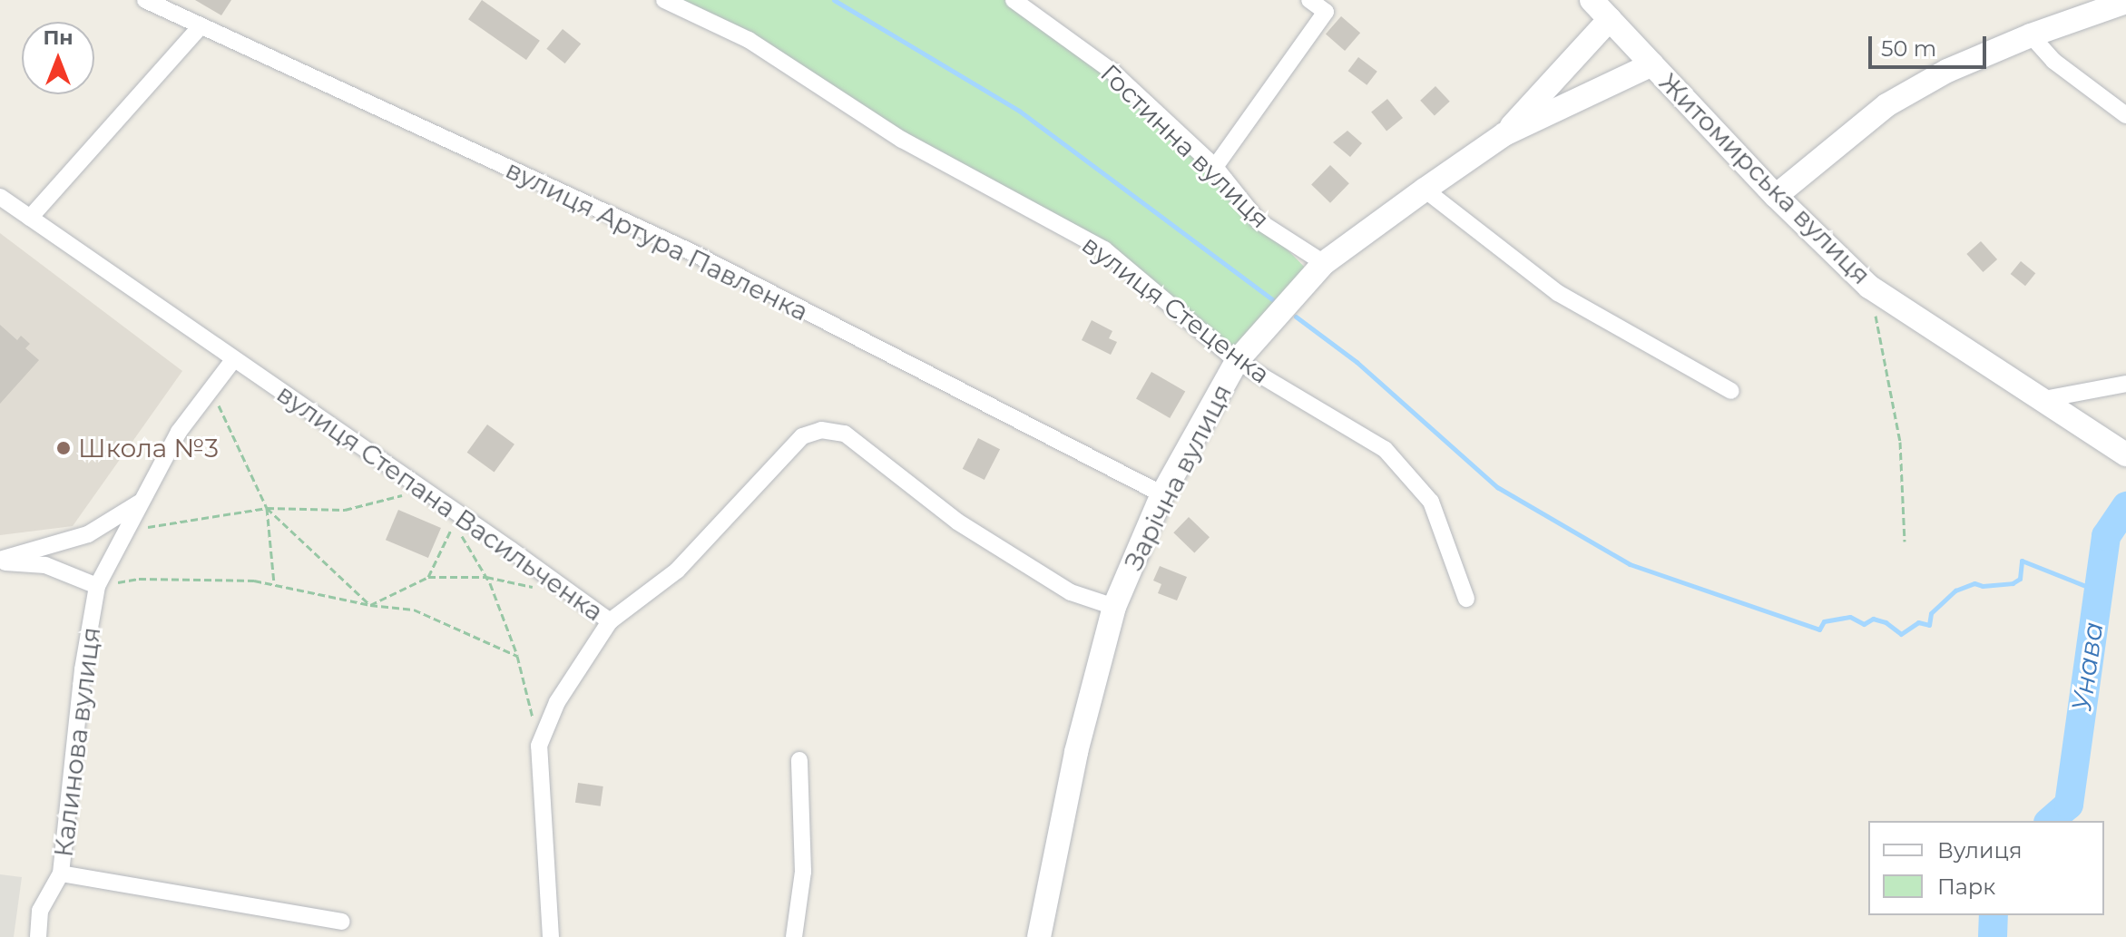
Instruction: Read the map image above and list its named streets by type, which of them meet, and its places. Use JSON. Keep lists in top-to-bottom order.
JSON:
{
  "streets": {
    "street": [
      "Гостинна вулиця",
      "Житомирська вулиця",
      "вулиця Артура Павленка",
      "вулиця Стеценка",
      "Зарічна вулиця",
      "вулиця Степана Васильченка",
      "Калинова вулиця"
    ]
  },
  "crossings": [
    ["Гостинна вулиця", "Зарічна вулиця"],
    ["Житомирська вулиця", "Зарічна вулиця"],
    ["вулиця Артура Павленка", "Зарічна вулиця"],
    ["вулиця Стеценка", "Зарічна вулиця"],
    ["Зарічна вулиця", "вулиця Степана Васильченка"],
    ["вулиця Степана Васильченка", "Калинова вулиця"]
  ],
  "water": ["Унава"],
  "places": ["Школа №3"],
  "legend": ["Вулиця", "Парк"],
  "scale_bar": "50 m",
  "north": "top"
}
